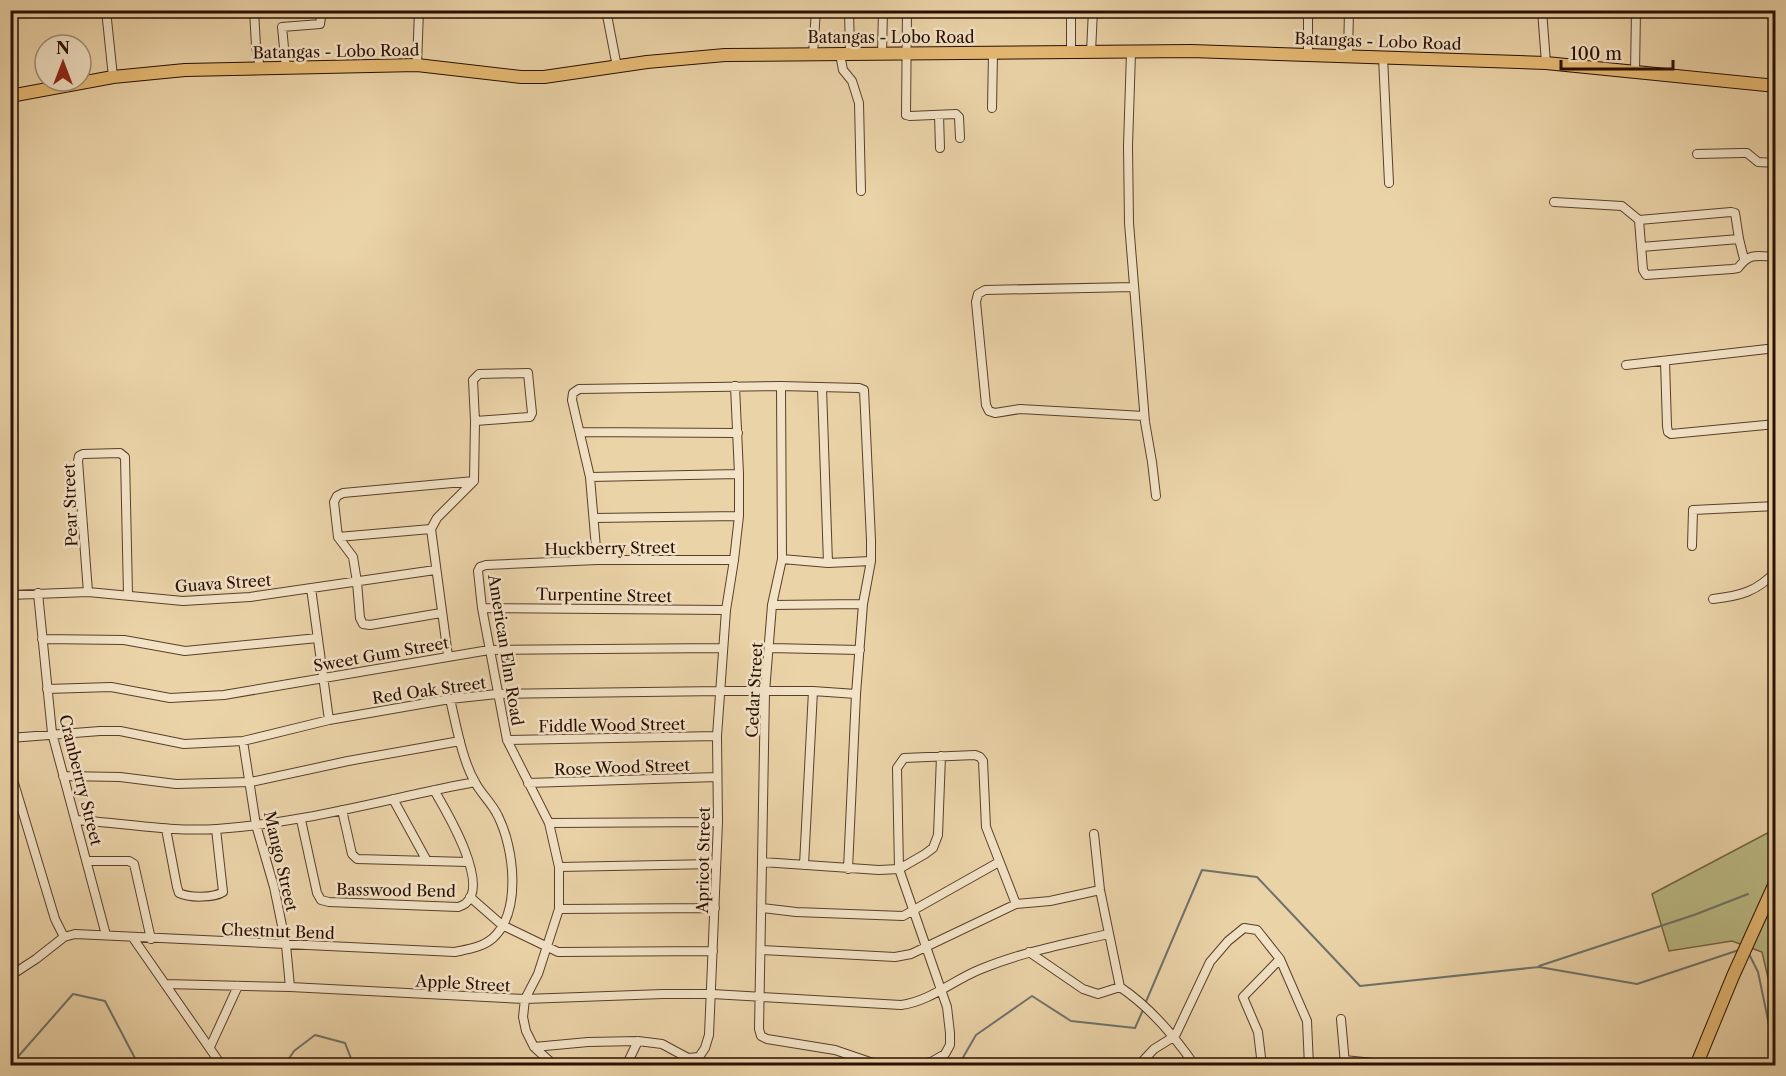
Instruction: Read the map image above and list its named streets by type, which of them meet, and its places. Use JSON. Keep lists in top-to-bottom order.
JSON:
{
  "streets": {
    "main road": ["Batangas - Lobo Road"],
    "street": [
      "Pear Street",
      "Huckberry Street",
      "Guava Street",
      "Turpentine Street",
      "American Elm Road",
      "Sweet Gum Street",
      "Red Oak Street",
      "Cedar Street",
      "Fiddle Wood Street",
      "Rose Wood Street",
      "Cranberrry Street",
      "Apricot Street",
      "Mango Street",
      "Basswood Bend",
      "Chestnut Bend",
      "Apple Street"
    ]
  },
  "crossings": [
    ["Pear Street", "Guava Street"],
    ["Huckberry Street", "American Elm Road"],
    ["Huckberry Street", "Apricot Street"],
    ["Guava Street", "Cranberrry Street"],
    ["Turpentine Street", "American Elm Road"],
    ["Turpentine Street", "Apricot Street"],
    ["American Elm Road", "Sweet Gum Street"],
    ["American Elm Road", "Red Oak Street"],
    ["American Elm Road", "Fiddle Wood Street"],
    ["American Elm Road", "Rose Wood Street"],
    ["Sweet Gum Street", "Cranberrry Street"],
    ["Sweet Gum Street", "Apricot Street"],
    ["Red Oak Street", "Cedar Street"],
    ["Red Oak Street", "Cranberrry Street"],
    ["Red Oak Street", "Apricot Street"],
    ["Red Oak Street", "Mango Street"],
    ["Red Oak Street", "Chestnut Bend"],
    ["Cedar Street", "Apple Street"],
    ["Fiddle Wood Street", "Apricot Street"],
    ["Rose Wood Street", "Apricot Street"],
    ["Cranberrry Street", "Chestnut Bend"],
    ["Apricot Street", "Apple Street"],
    ["Mango Street", "Chestnut Bend"],
    ["Mango Street", "Apple Street"]
  ],
  "scale_bar": "100 m",
  "north": "top"
}
